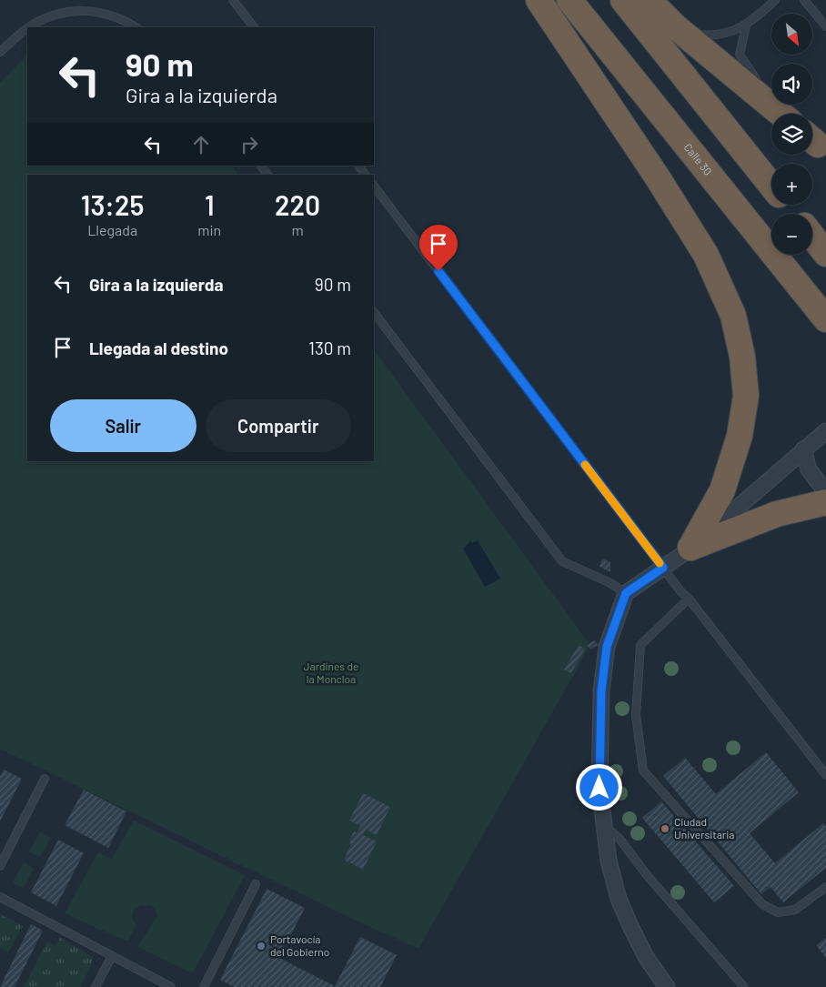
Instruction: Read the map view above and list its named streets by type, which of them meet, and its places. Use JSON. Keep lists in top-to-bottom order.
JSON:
{
  "streets": {
    "highway": ["Calle 30"]
  },
  "parks": ["Jardines de la Moncloa"],
  "places": ["Ciudad Universitaria", "Portavocía del Gobierno"],
  "north": "bottom right",
  "page": {
    "map_buttons": ["+", "−"],
    "turn": ["90 m", "Gira a la izquierda"],
    "eta": [
      "13:25",
      "Llegada",
      "1",
      "min",
      "220",
      "m"
    ],
    "list": [
      {
        "name": "Gira a la izquierda",
        "value": "90 m"
      },
      {
        "name": "Llegada al destino",
        "value": "130 m"
      }
    ],
    "buttons": ["Salir", "Compartir"]
  }
}
